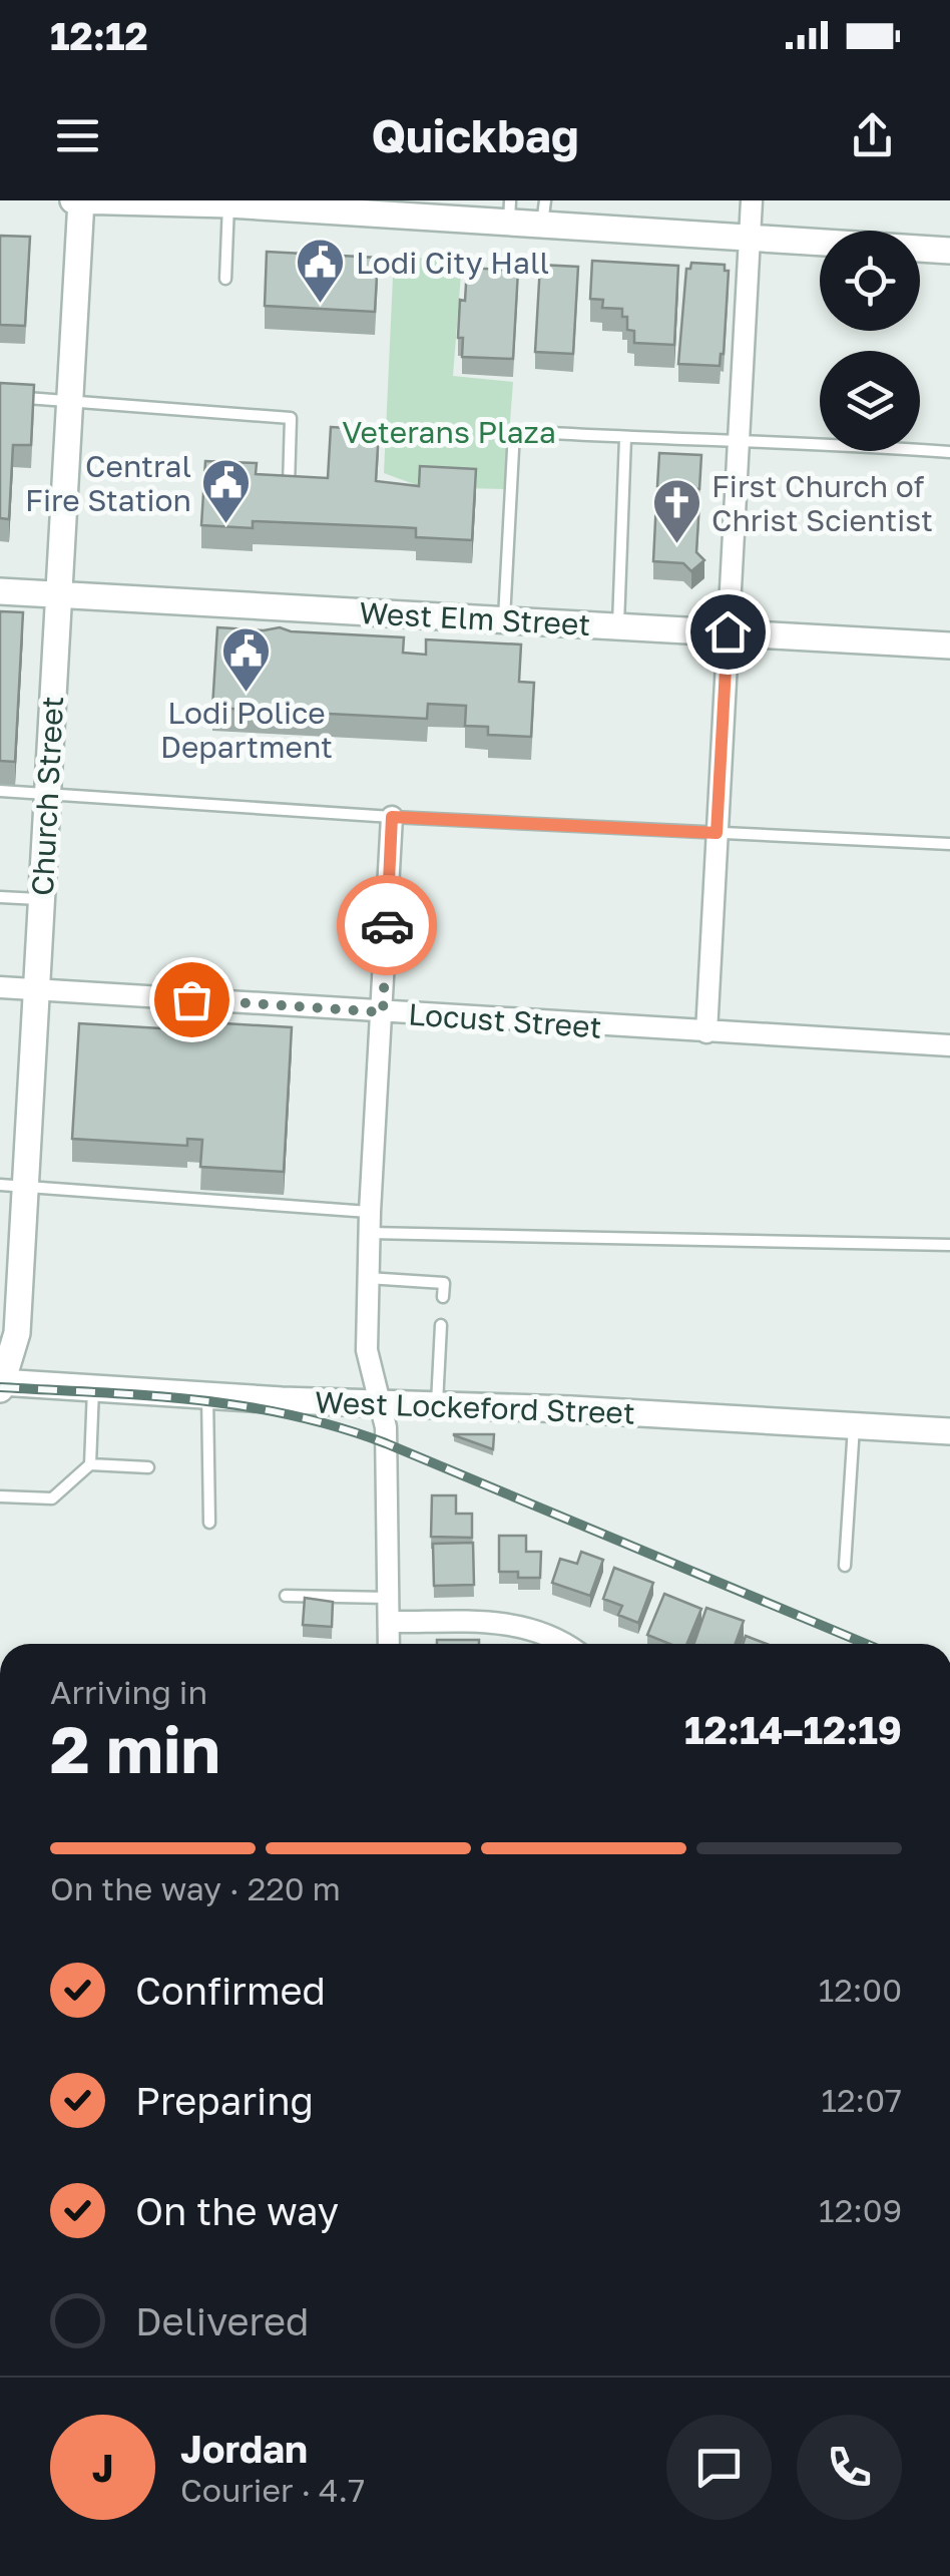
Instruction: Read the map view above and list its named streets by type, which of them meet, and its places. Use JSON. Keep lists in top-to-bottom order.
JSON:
{
  "streets": {
    "street": [
      "West Elm Street",
      "Church Street",
      "Locust Street",
      "West Lockeford Street"
    ]
  },
  "crossings": [
    ["West Elm Street", "Church Street"],
    ["Church Street", "Locust Street"],
    ["Church Street", "West Lockeford Street"]
  ],
  "parks": ["Veterans Plaza"],
  "places": {
    "public building": ["Lodi City Hall", "Central Fire Station", "Lodi Police Department"],
    "church": ["First Church of Christ Scientist"]
  },
  "page": {
    "status": "12:12",
    "header": "Quickbag",
    "heading": ["2 min", "Arriving in", "12:14–12:19"],
    "panel": ["Jordan", "Courier · 4.7"],
    "bar": "On the way · 220 m",
    "list": [
      ["Confirmed", "12:00"],
      ["Preparing", "12:07"],
      ["On the way", "12:09"],
      "Delivered"
    ],
    "round": "J"
  }
}
